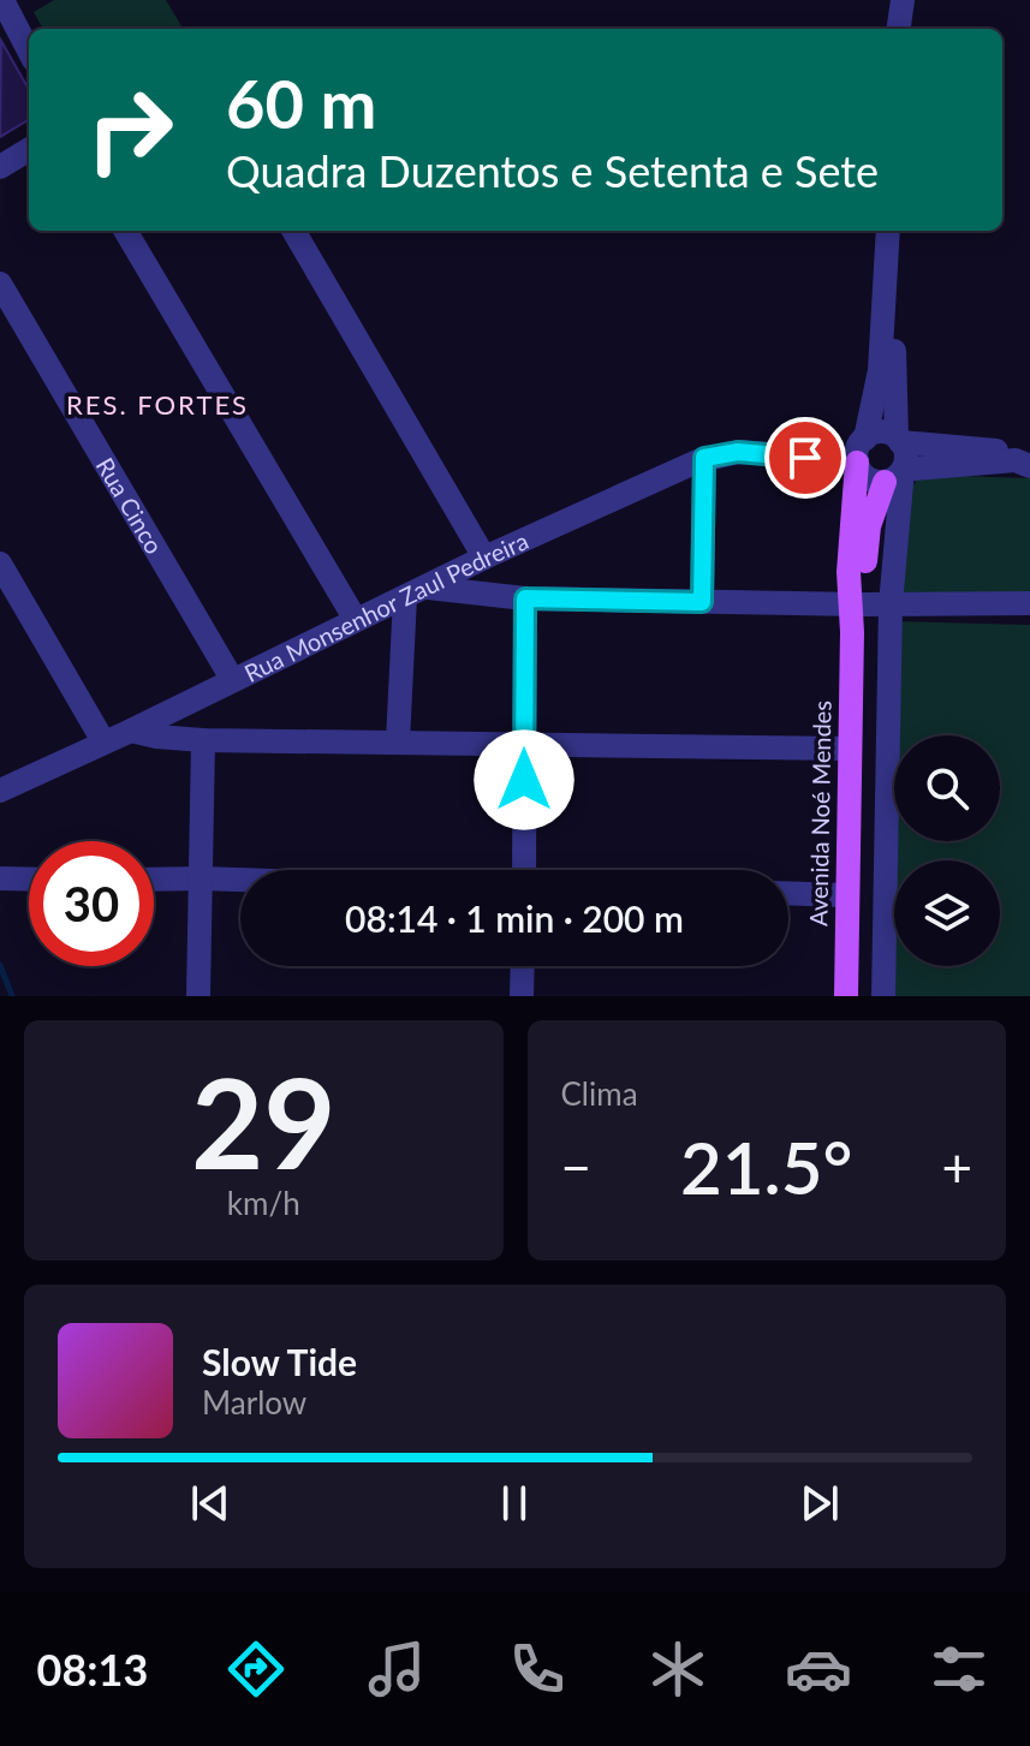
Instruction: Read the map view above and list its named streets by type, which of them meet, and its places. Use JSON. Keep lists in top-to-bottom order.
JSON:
{
  "streets": {
    "main road": ["Avenida Noé Mendes"],
    "street": ["Rua Cinco", "Rua Monsenhor Zaul Pedreira"]
  },
  "crossings": [
    ["Rua Cinco", "Rua Monsenhor Zaul Pedreira"],
    ["Rua Monsenhor Zaul Pedreira", "Avenida Noé Mendes"]
  ],
  "districts": ["RES. FORTES"],
  "page": {
    "turn": ["60 m", "Quadra Duzentos e Setenta e Sete"],
    "limit": "30",
    "trip": "08:14 · 1 min · 200 m",
    "tile": [
      ["29", "km/h"],
      "Clima"
    ],
    "heat": ["−", "21.5°", "+"],
    "song": ["Slow Tide", "Marlow"],
    "tabs": "08:13"
  }
}
